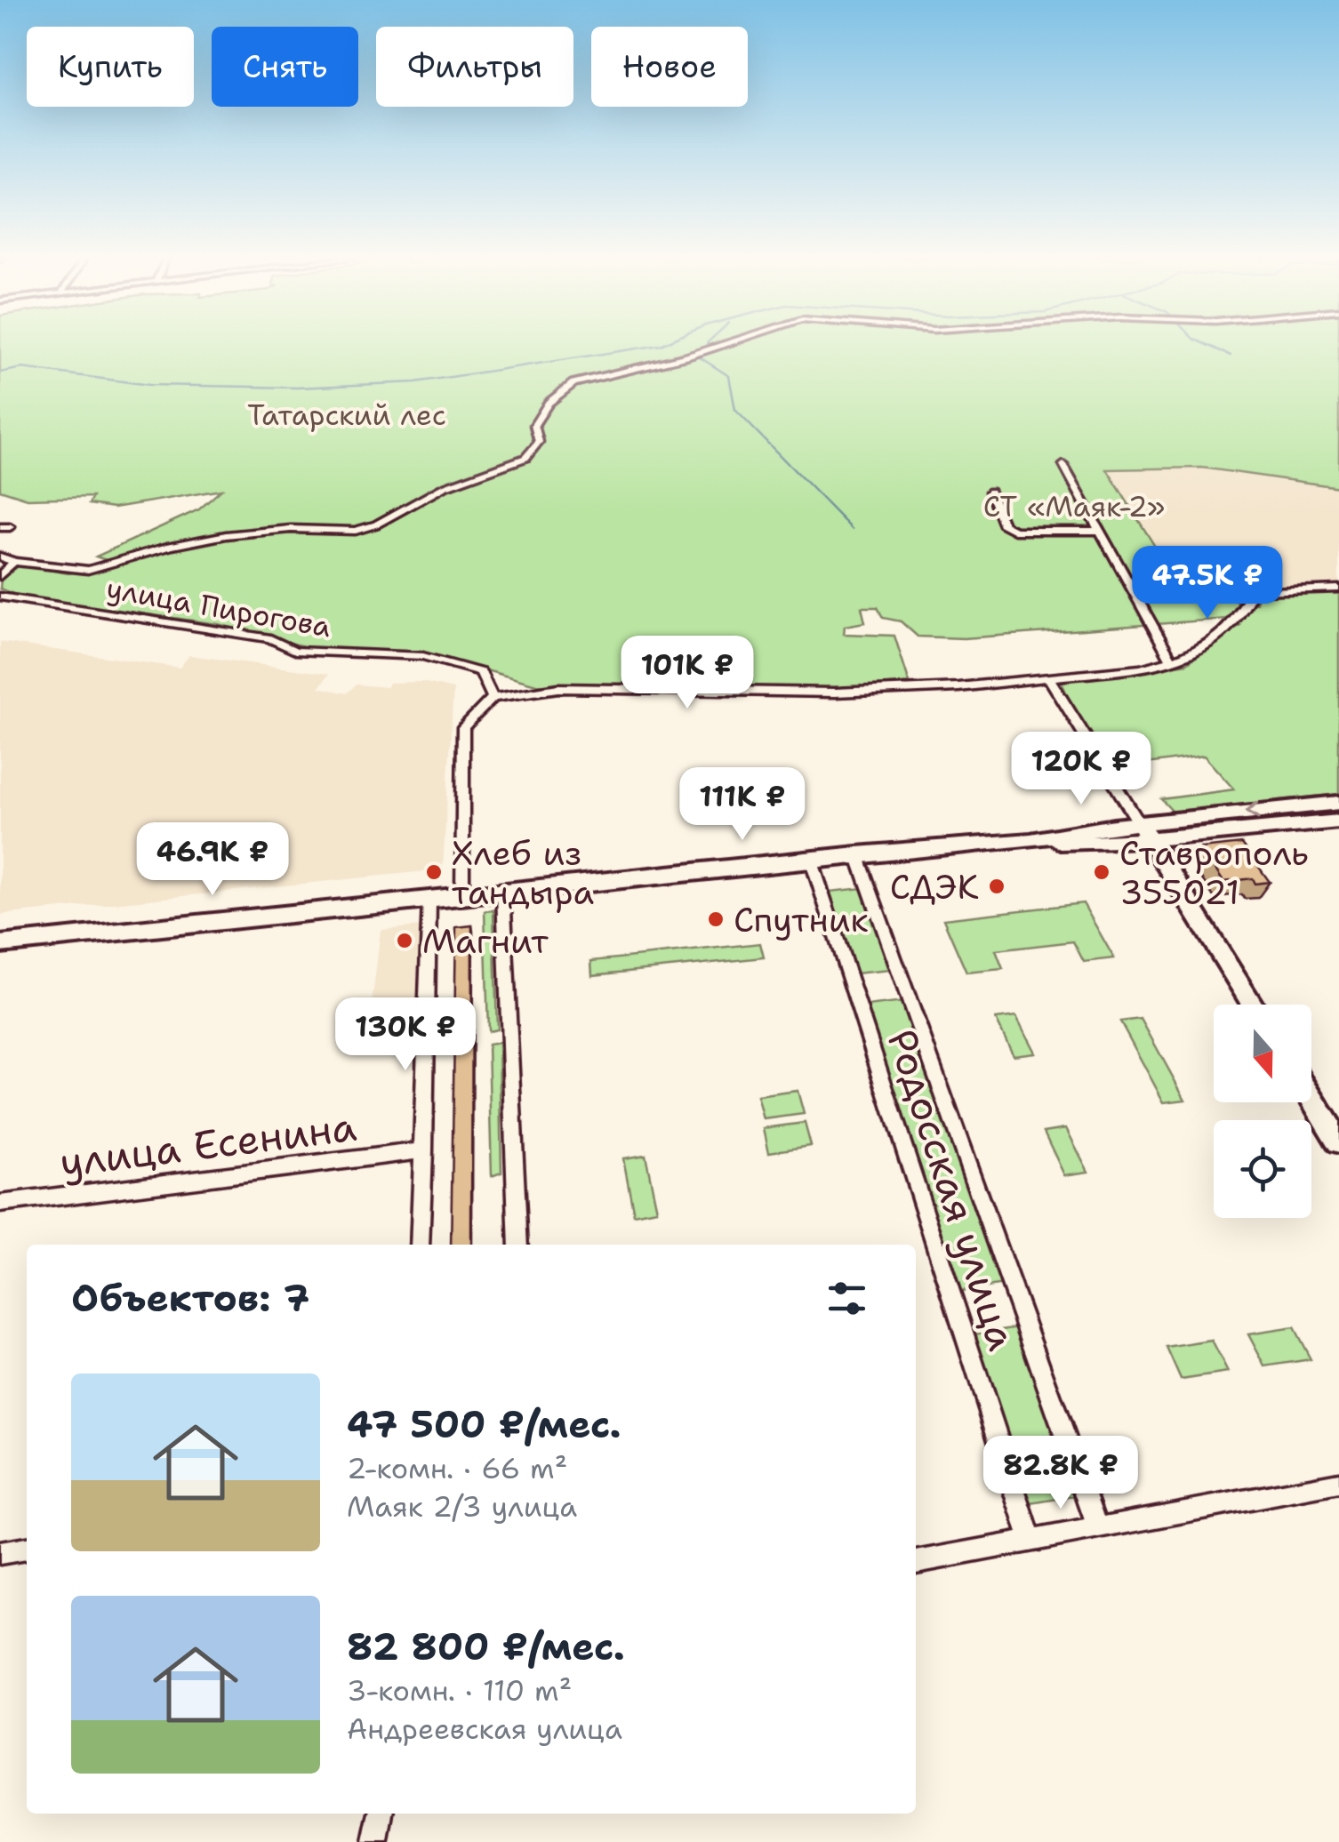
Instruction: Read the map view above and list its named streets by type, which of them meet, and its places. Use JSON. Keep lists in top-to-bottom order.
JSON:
{
  "streets": {
    "street": ["улица Пирогова", "улица Есенина", "Родосская улица"]
  },
  "parks": ["Татарский лес", "СТ «Маяк-2»"],
  "places": [
    "Хлеб из тандыра",
    "Ставрополь 355021",
    "СДЭК",
    "Спутник",
    "Магнит"
  ],
  "north": "bottom",
  "page": {
    "chip": [
      "Купить",
      "Снять",
      "Фильтры",
      "Новое"
    ],
    "price": [
      "47.5K ₽",
      "101K ₽",
      "120K ₽",
      "111K ₽",
      "46.9K ₽",
      "130K ₽",
      "82.8K ₽"
    ],
    "heading": "Объектов: 7",
    "list": [
      {
        "name": "47 500 ₽/мес.",
        "note": "2-комн. · 66 m² · Маяк 2/3 улица"
      },
      {
        "name": "82 800 ₽/мес.",
        "note": "3-комн. · 110 m² · Андреевская улица"
      }
    ]
  }
}
